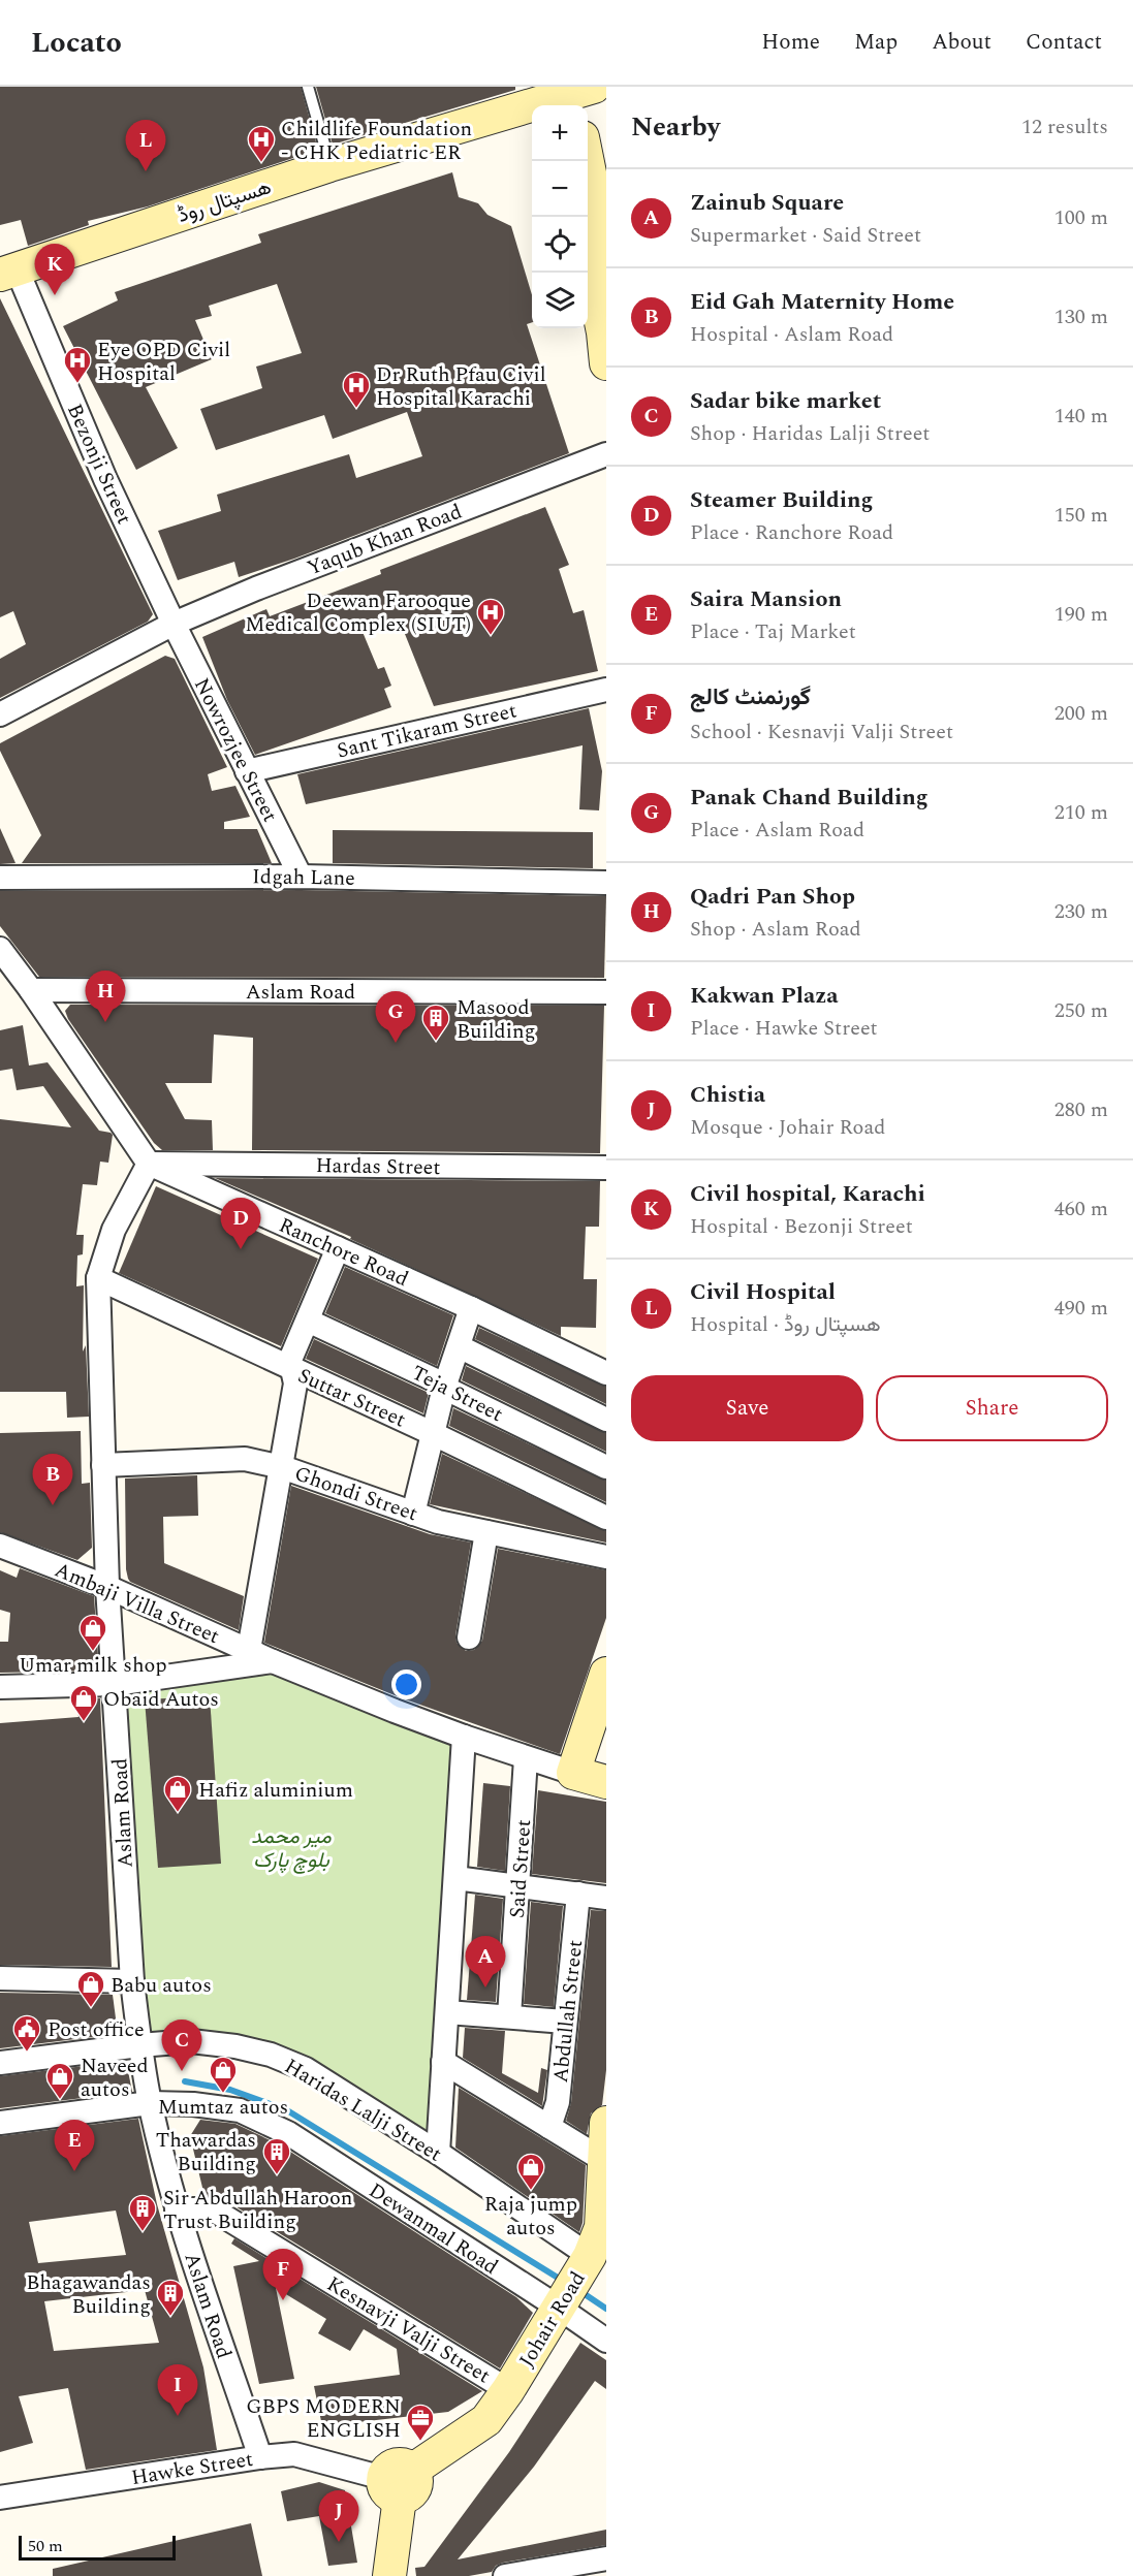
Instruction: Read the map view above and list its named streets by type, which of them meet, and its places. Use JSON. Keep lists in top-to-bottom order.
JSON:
{
  "streets": {
    "street": [
      "ھسپتال روڈ",
      "Bezonji Street",
      "Yaqub Khan Road",
      "Sant Tikaram Street",
      "Nowrozjee Street",
      "Idgah Lane",
      "Aslam Road",
      "Hardas Street",
      "Ranchore Road",
      "Teja Street",
      "Suttar Street",
      "Ghondi Street",
      "Ambaji Villa Street",
      "Said Street",
      "Abdullah Street",
      "Haridas Lalji Street",
      "Dewanmal Road",
      "Johair Road",
      "Kesnavji Valji Street",
      "Hawke Street"
    ]
  },
  "crossings": [
    ["ھسپتال روڈ", "Bezonji Street"],
    ["Bezonji Street", "Yaqub Khan Road"],
    ["Bezonji Street", "Nowrozjee Street"],
    ["Yaqub Khan Road", "Nowrozjee Street"],
    ["Sant Tikaram Street", "Nowrozjee Street"],
    ["Nowrozjee Street", "Idgah Lane"],
    ["Aslam Road", "Hardas Street"],
    ["Aslam Road", "Ranchore Road"],
    ["Aslam Road", "Suttar Street"],
    ["Aslam Road", "Ghondi Street"],
    ["Aslam Road", "Ambaji Villa Street"],
    ["Aslam Road", "Haridas Lalji Street"],
    ["Aslam Road", "Dewanmal Road"],
    ["Aslam Road", "Kesnavji Valji Street"],
    ["Aslam Road", "Hawke Street"],
    ["Hardas Street", "Ranchore Road"],
    ["Ambaji Villa Street", "Said Street"],
    ["Haridas Lalji Street", "Johair Road"],
    ["Dewanmal Road", "Johair Road"],
    ["Johair Road", "Kesnavji Valji Street"],
    ["Johair Road", "Hawke Street"]
  ],
  "parks": ["میر محمد بلوچ پارک"],
  "places": {
    "hospital": [
      "Childlife Foundation - CHK Pediatric ER",
      "Eye OPD Civil Hospital",
      "Dr Ruth Pfau Civil Hospital Karachi",
      "Deewan Farooque Medical Complex (SIUT)"
    ],
    "building": [
      "Masood Building",
      "Thawardas Building",
      "Sir Abdullah Haroon Trust Building",
      "Bhagawandas Building"
    ],
    "shop": [
      "Umar milk shop",
      "Obaid Autos",
      "Hafiz aluminium",
      "Babu autos",
      "Mumtaz autos",
      "Naveed autos",
      "Raja jump autos"
    ],
    "public building": ["Post office"],
    "office": ["GBPS MODERN ENGLISH"]
  },
  "scale_bar": "50 m",
  "page": {
    "header": "Locato",
    "nav": [
      "Home",
      "Map",
      "About",
      "Contact"
    ],
    "heading": ["Nearby", "12 results"],
    "map_buttons": ["+", "−"],
    "pins": [
      "L",
      "K",
      "H",
      "G",
      "D",
      "B",
      "A",
      "C",
      "E",
      "F",
      "I",
      "J"
    ],
    "list": [
      {
        "mark": "A",
        "name": "Zainub Square",
        "note": "Supermarket · Said Street",
        "value": "100 m"
      },
      {
        "mark": "B",
        "name": "Eid Gah Maternity Home",
        "note": "Hospital · Aslam Road",
        "value": "130 m"
      },
      {
        "mark": "C",
        "name": "Sadar bike market",
        "note": "Shop · Haridas Lalji Street",
        "value": "140 m"
      },
      {
        "mark": "D",
        "name": "Steamer Building",
        "note": "Place · Ranchore Road",
        "value": "150 m"
      },
      {
        "mark": "E",
        "name": "Saira Mansion",
        "note": "Place · Taj Market",
        "value": "190 m"
      },
      {
        "mark": "F",
        "name": "گورنمنٹ کالج",
        "note": "School · Kesnavji Valji Street",
        "value": "200 m"
      },
      {
        "mark": "G",
        "name": "Panak Chand Building",
        "note": "Place · Aslam Road",
        "value": "210 m"
      },
      {
        "mark": "H",
        "name": "Qadri Pan Shop",
        "note": "Shop · Aslam Road",
        "value": "230 m"
      },
      {
        "mark": "I",
        "name": "Kakwan Plaza",
        "note": "Place · Hawke Street",
        "value": "250 m"
      },
      {
        "mark": "J",
        "name": "Chistia",
        "note": "Mosque · Johair Road",
        "value": "280 m"
      },
      {
        "mark": "K",
        "name": "Civil hospital, Karachi",
        "note": "Hospital · Bezonji Street",
        "value": "460 m"
      },
      {
        "mark": "L",
        "name": "Civil Hospital",
        "note": "Hospital · ھسپتال روڈ",
        "value": "490 m"
      }
    ],
    "buttons": ["Save", "Share"],
    "scale": "50 m"
  }
}
